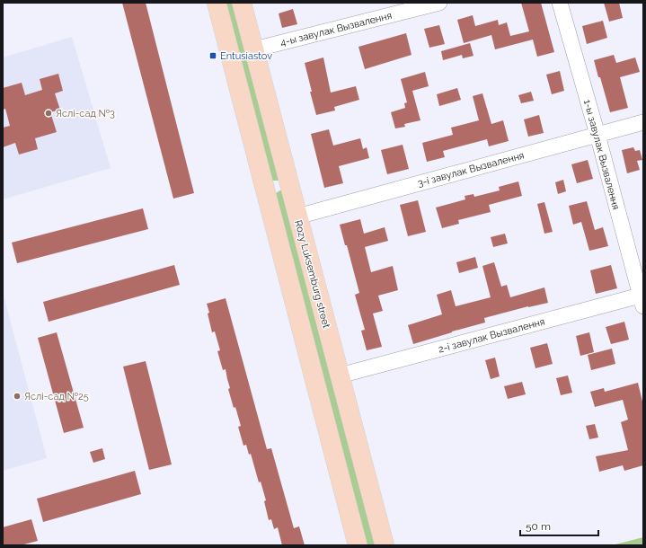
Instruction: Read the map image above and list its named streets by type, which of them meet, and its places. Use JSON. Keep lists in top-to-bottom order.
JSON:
{
  "streets": {
    "main road": ["Rozy Luksemburg street"],
    "street": [
      "4-ы завулак Вызвалення",
      "1-ы завулак Вызвалення",
      "3-і завулак Вызвалення",
      "2-і завулак Вызвалення"
    ]
  },
  "crossings": [
    ["4-ы завулак Вызвалення", "Rozy Luksemburg street"],
    ["1-ы завулак Вызвалення", "3-і завулак Вызвалення"],
    ["1-ы завулак Вызвалення", "2-і завулак Вызвалення"],
    ["3-і завулак Вызвалення", "Rozy Luksemburg street"],
    ["Rozy Luksemburg street", "2-і завулак Вызвалення"]
  ],
  "places": {
    "transit": ["Entusiastov"],
    "other": ["Яслі-сад №3", "Яслі-сад №25"]
  },
  "scale_bar": "50 m"
}
